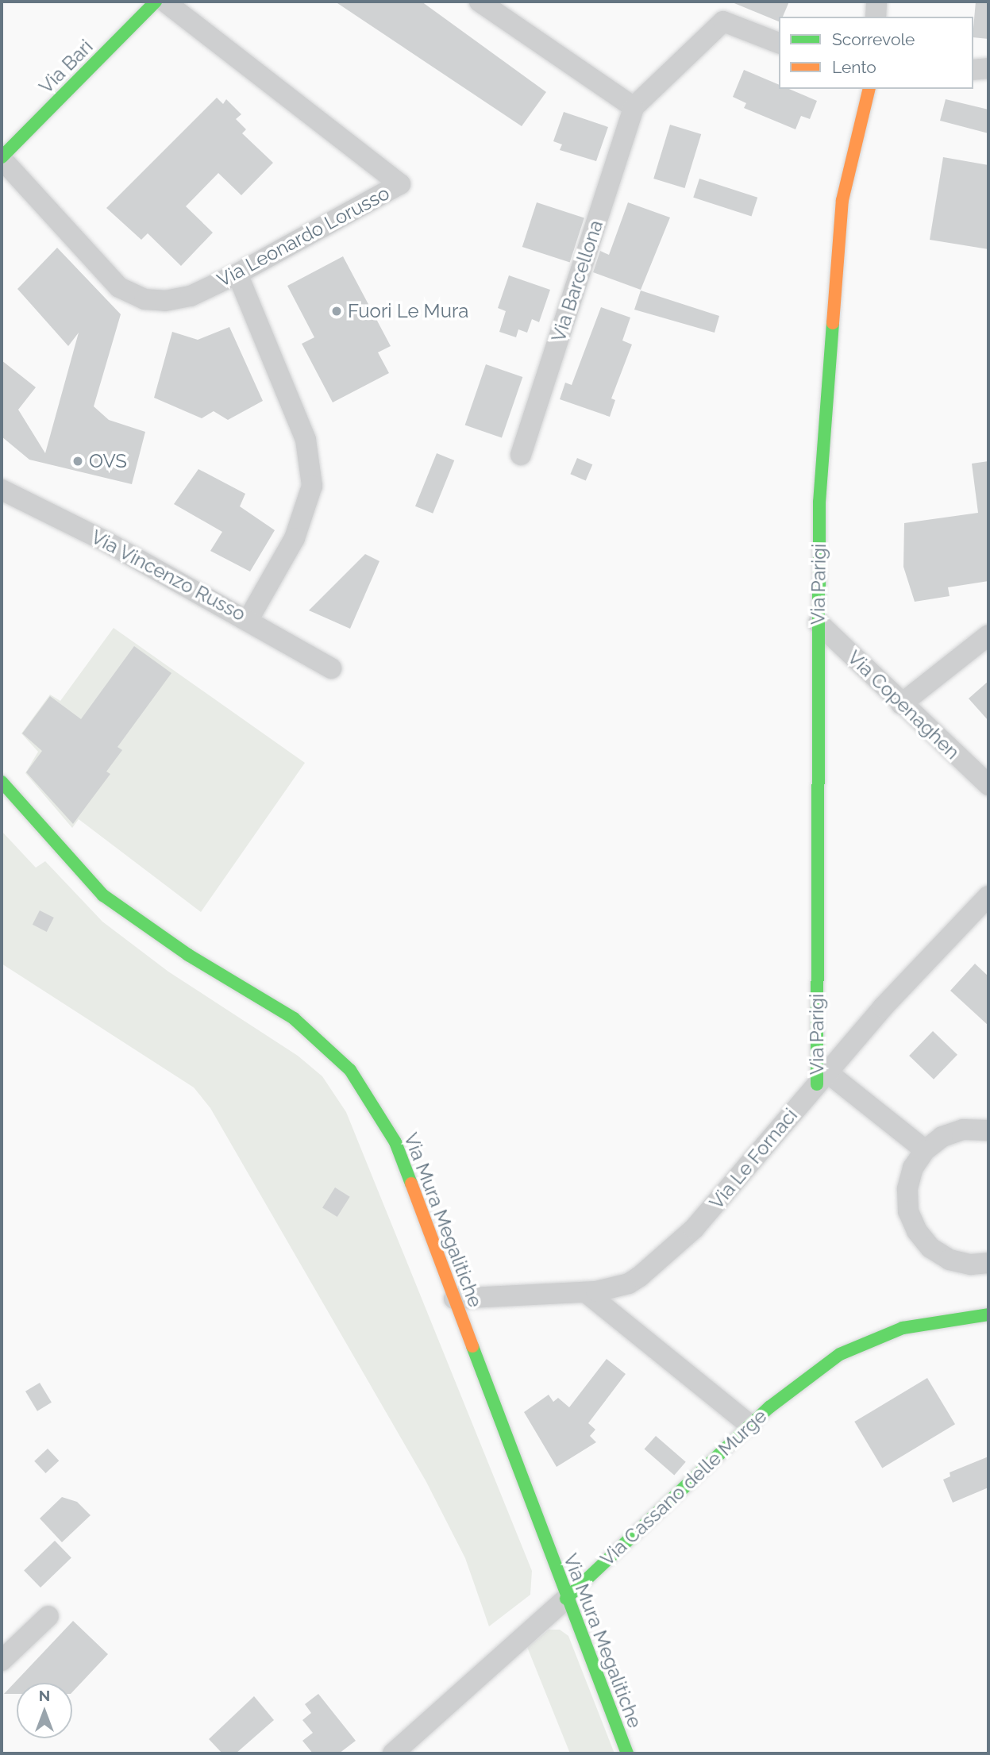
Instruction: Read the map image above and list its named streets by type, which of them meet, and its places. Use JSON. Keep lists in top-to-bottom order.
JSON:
{
  "streets": {
    "street": [
      "Via Bari",
      "Via Leonardo Lorusso",
      "Via Barcellona",
      "Via Vincenzo Russo",
      "Via Parigi",
      "Via Copenaghen",
      "Via Le Fornaci",
      "Via Mura Megalitiche",
      "Via Cassano delle Murge"
    ]
  },
  "crossings": [
    ["Via Bari", "Via Leonardo Lorusso"],
    ["Via Parigi", "Via Copenaghen"],
    ["Via Parigi", "Via Le Fornaci"],
    ["Via Le Fornaci", "Via Mura Megalitiche"],
    ["Via Mura Megalitiche", "Via Cassano delle Murge"]
  ],
  "places": ["Fuori Le Mura", "OVS"],
  "legend": ["Scorrevole", "Lento"],
  "north": "top"
}
